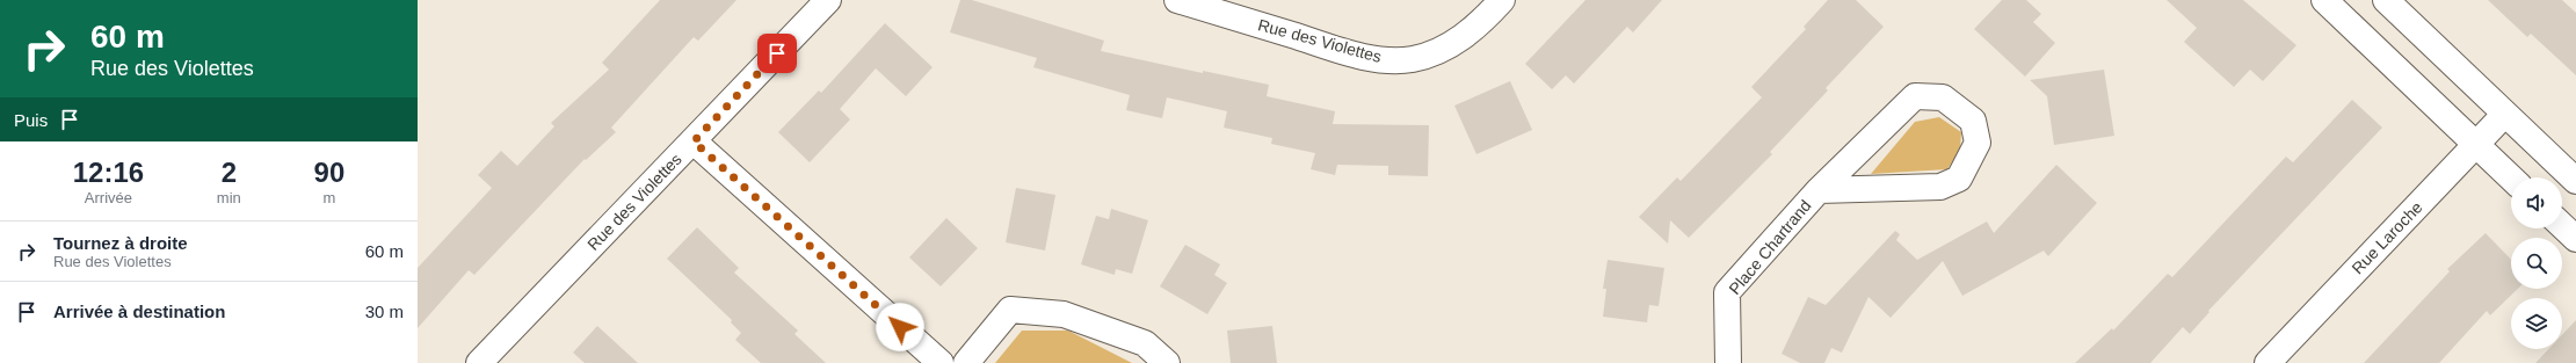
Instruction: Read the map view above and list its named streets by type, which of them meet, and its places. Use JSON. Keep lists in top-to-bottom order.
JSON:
{
  "streets": {
    "street": ["Rue des Violettes", "Rue Laroche", "Place Chartrand"]
  },
  "page": {
    "turn": ["60 m", "Rue des Violettes"],
    "then": "Puis",
    "eta": [
      "12:16",
      "Arrivée",
      "2",
      "min",
      "90",
      "m"
    ],
    "list": [
      {
        "name": "Tournez à droite",
        "note": "Rue des Violettes",
        "value": "60 m"
      },
      {
        "name": "Arrivée à destination",
        "value": "30 m"
      }
    ]
  }
}
